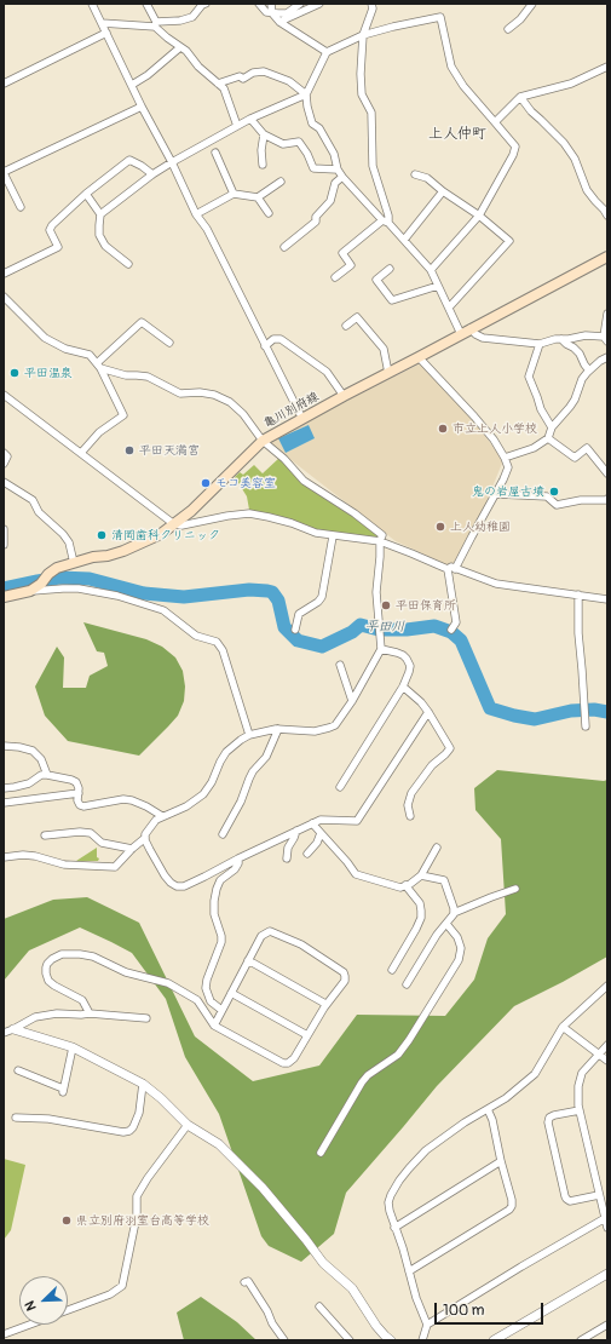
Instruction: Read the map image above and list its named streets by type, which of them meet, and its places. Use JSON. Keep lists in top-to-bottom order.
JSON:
{
  "streets": {
    "main road": ["亀川別府線"]
  },
  "districts": ["上人仲町"],
  "water": ["平田川"],
  "places": [
    "平田温泉",
    "市立上人小学校",
    "平田天満宮",
    "モコ美容室",
    "鬼の岩屋古墳",
    "上人幼稚園",
    "清岡歯科クリニック",
    "平田保育所",
    "県立別府羽室台高等学校"
  ],
  "scale_bar": "100 m",
  "north": "bottom left"
}
